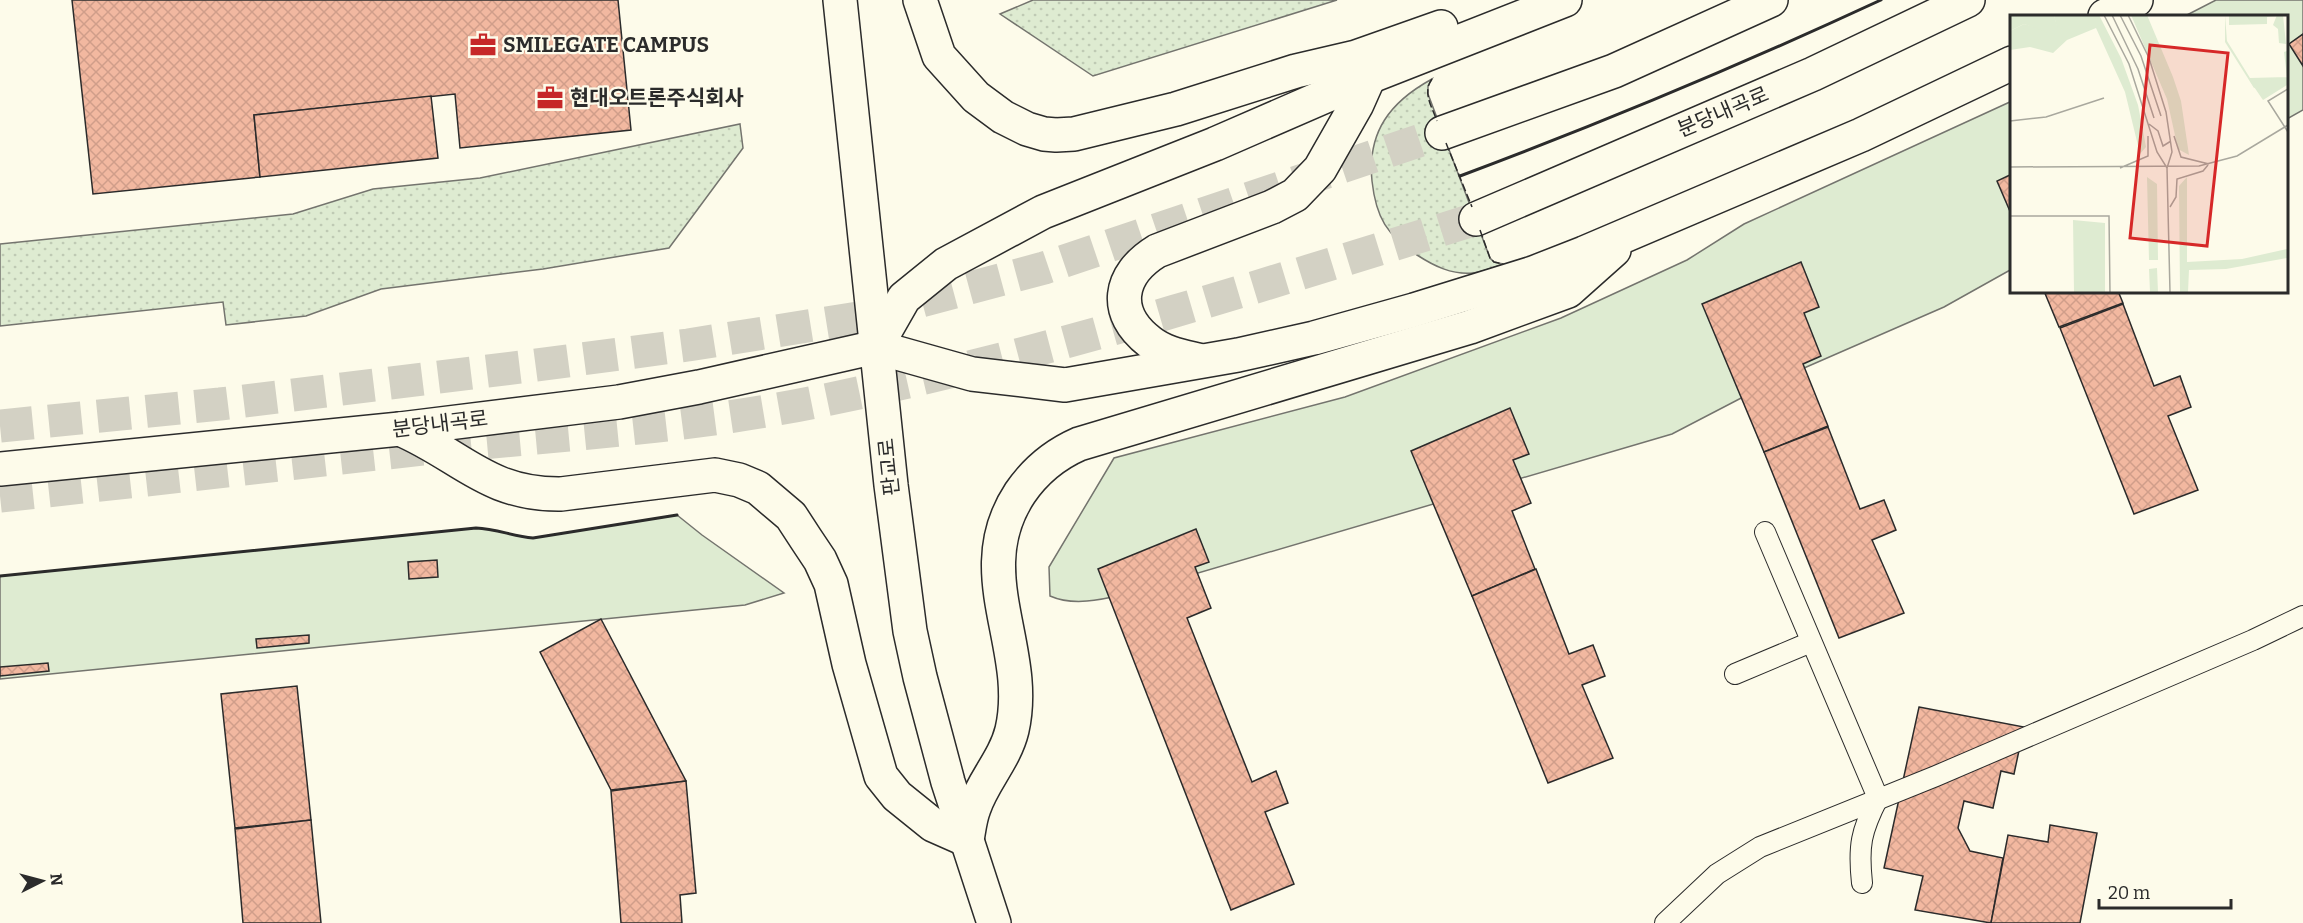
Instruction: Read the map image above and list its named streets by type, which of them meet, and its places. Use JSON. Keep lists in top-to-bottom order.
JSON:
{
  "streets": {
    "main road": ["분당내곡로", "판교로"]
  },
  "crossings": [
    ["분당내곡로", "판교로"]
  ],
  "places": {
    "office": ["SMILEGATE CAMPUS", "현대오트론주식회사"]
  },
  "scale_bar": "20 m",
  "north": "right"
}
